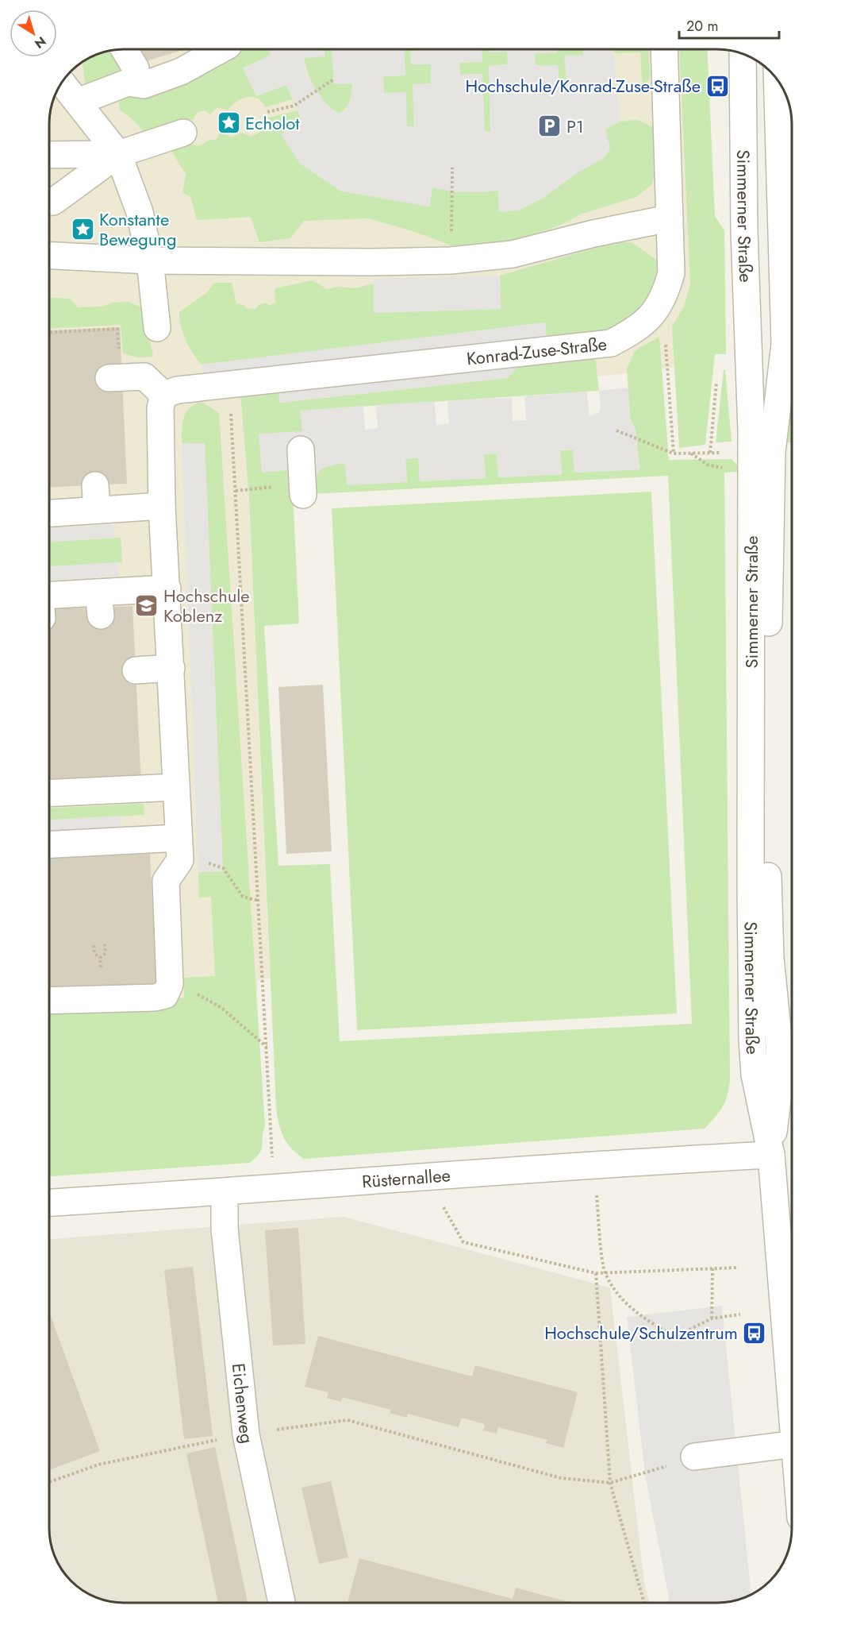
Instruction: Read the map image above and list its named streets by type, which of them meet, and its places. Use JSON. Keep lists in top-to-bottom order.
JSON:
{
  "streets": {
    "street": [
      "Simmerner Straße",
      "Konrad-Zuse-Straße",
      "Rüsternallee",
      "Eichenweg"
    ]
  },
  "crossings": [
    ["Simmerner Straße", "Rüsternallee"],
    ["Rüsternallee", "Eichenweg"]
  ],
  "places": {
    "bus stop": ["Hochschule/Konrad-Zuse-Straße", "Hochschule/Schulzentrum"],
    "place": ["Echolot", "Konstante Bewegung"],
    "parking": ["P1"],
    "school or university": ["Hochschule Koblenz"]
  },
  "scale_bar": "20 m",
  "north": "bottom right"
}
